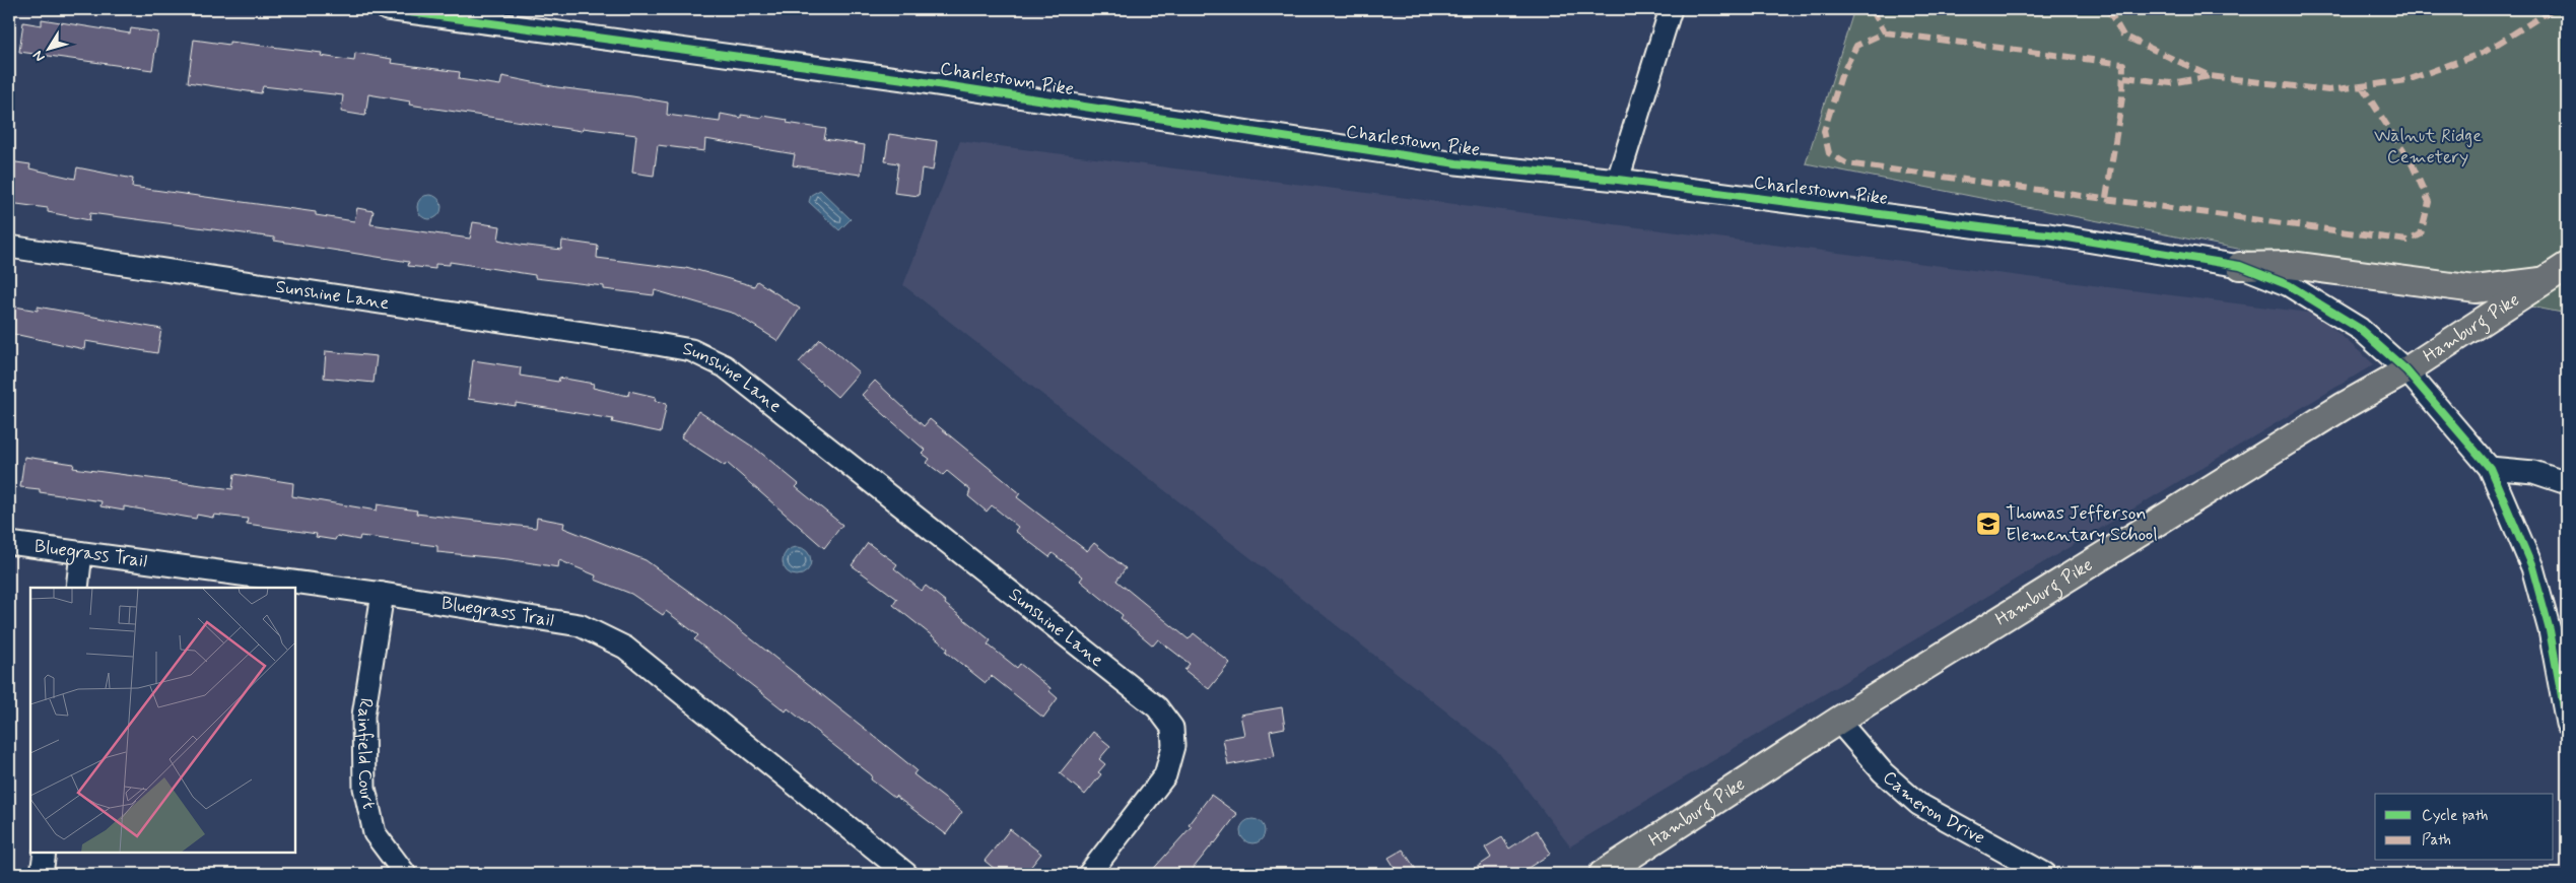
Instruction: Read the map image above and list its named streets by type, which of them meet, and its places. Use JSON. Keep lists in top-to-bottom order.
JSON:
{
  "streets": {
    "main road": ["Hamburg Pike"],
    "street": [
      "Charlestown Pike",
      "Sunshine Lane",
      "Bluegrass Trail",
      "Rainfield Court",
      "Cameron Drive"
    ]
  },
  "crossings": [
    ["Charlestown Pike", "Hamburg Pike"],
    ["Hamburg Pike", "Cameron Drive"],
    ["Bluegrass Trail", "Rainfield Court"]
  ],
  "parks": ["Walnut Ridge Cemetery"],
  "places": {
    "school or university": ["Thomas Jefferson Elementary School"]
  },
  "legend": ["Cycle path", "Path"],
  "north": "bottom left"
}
